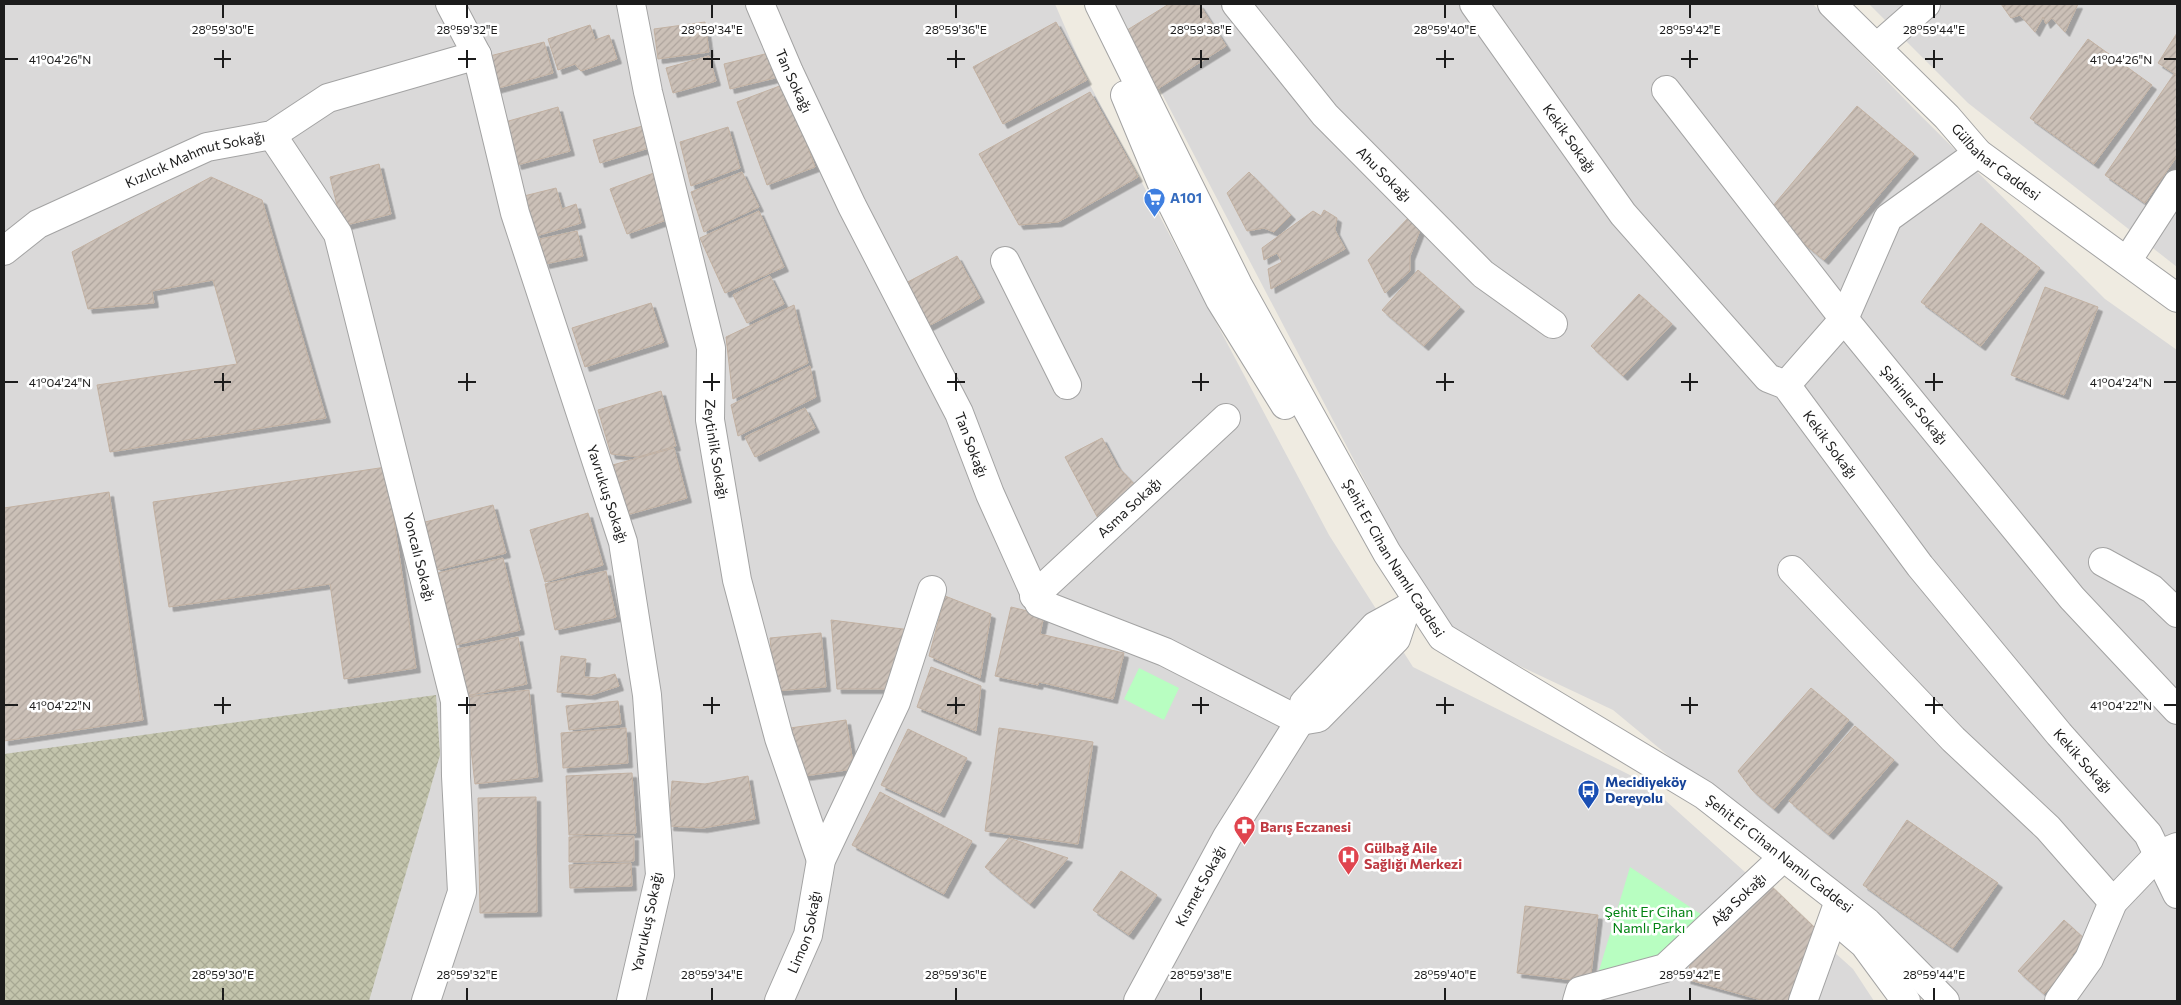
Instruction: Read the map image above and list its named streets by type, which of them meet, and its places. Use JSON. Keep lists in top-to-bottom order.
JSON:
{
  "streets": {
    "street": [
      "Tan Sokağı",
      "Kekik Sokağı",
      "Gülbahar Caddesi",
      "Kızılcık Mahmut Sokağı",
      "Ahu Sokağı",
      "Şahinler Sokağı",
      "Zeytinlik Sokağı",
      "Yavrukuş Sokağı",
      "Asma Sokağı",
      "Şehit Er Cihan Namlı Caddesi",
      "Yoncalı Sokağı",
      "Kısmet Sokağı",
      "Ağa Sokağı",
      "Limon Sokağı"
    ]
  },
  "crossings": [
    ["Tan Sokağı", "Asma Sokağı"],
    ["Kızılcık Mahmut Sokağı", "Yavrukuş Sokağı"],
    ["Kızılcık Mahmut Sokağı", "Yoncalı Sokağı"],
    ["Zeytinlik Sokağı", "Limon Sokağı"],
    ["Şehit Er Cihan Namlı Caddesi", "Ağa Sokağı"]
  ],
  "parks": ["Şehit Er Cihan Namlı Parkı"],
  "places": {
    "supermarket": ["A101"],
    "bus stop": ["Mecidiyeköy Dereyolu"],
    "pharmacy": ["Barış Eczanesi"],
    "hospital": ["Gülbağ Aile Sağlığı Merkezi"]
  },
  "coordinates": [
    "28°59'30\"E",
    "28°59'32\"E",
    "28°59'34\"E",
    "28°59'36\"E",
    "28°59'38\"E",
    "28°59'40\"E",
    "28°59'42\"E",
    "28°59'44\"E",
    "41°04'26\"N",
    "41°04'24\"N",
    "41°04'22\"N"
  ]
}
